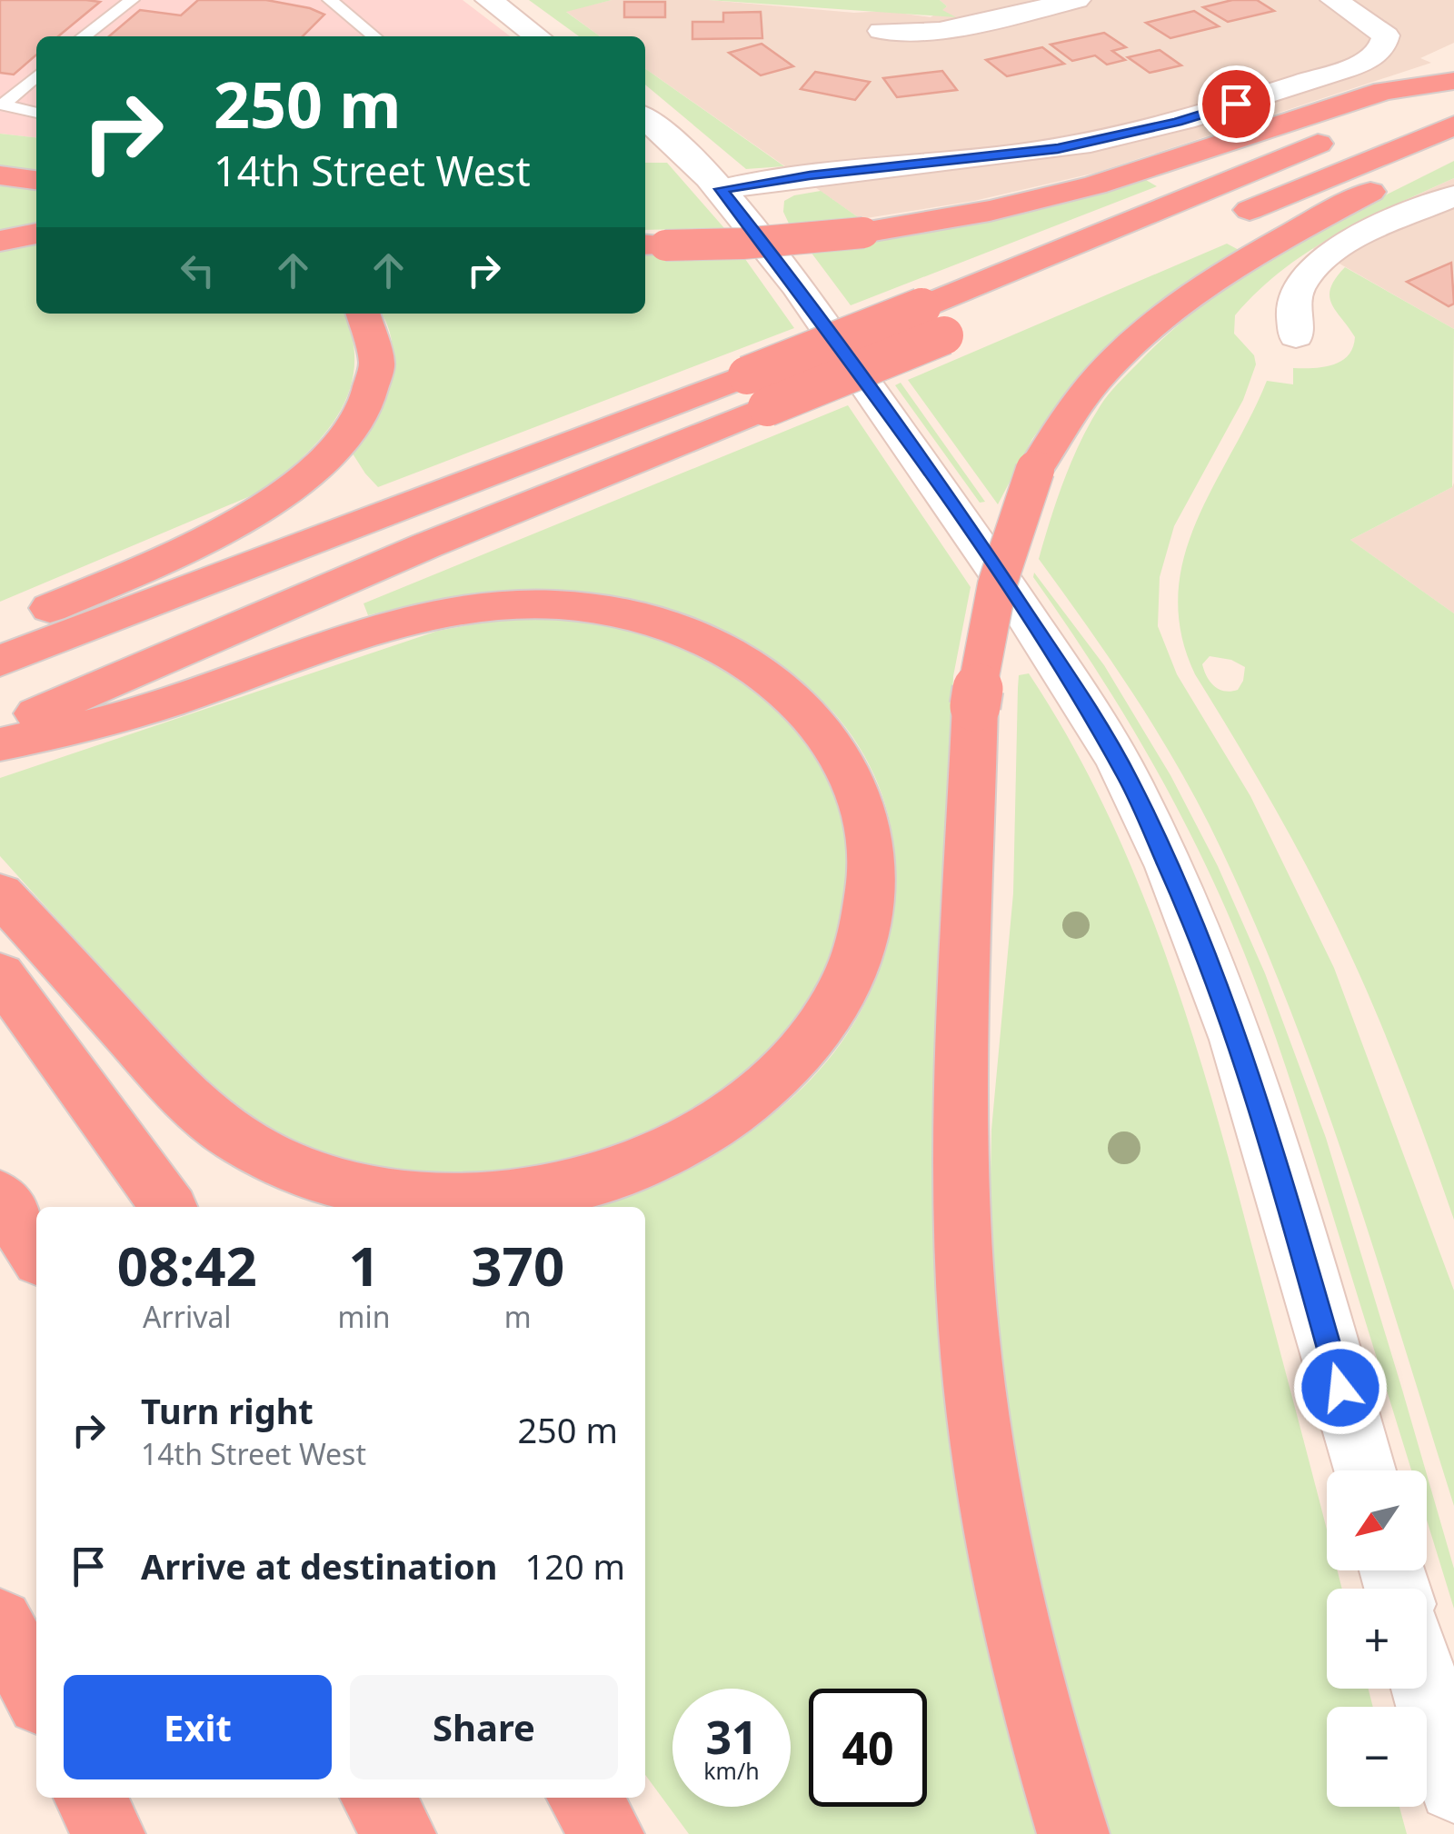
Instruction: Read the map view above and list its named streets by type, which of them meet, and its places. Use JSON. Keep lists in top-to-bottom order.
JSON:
{
  "north": "bottom left",
  "page": {
    "turn": ["250 m", "14th Street West"],
    "eta": [
      "08:42",
      "Arrival",
      "1",
      "min",
      "370",
      "m"
    ],
    "list": [
      {
        "name": "Turn right",
        "note": "14th Street West",
        "value": "250 m"
      },
      {
        "name": "Arrive at destination",
        "value": "120 m"
      }
    ],
    "map_buttons": ["+", "−"],
    "buttons": ["Exit", "Share"],
    "speed": "31 km/h",
    "limit": "40"
  }
}
